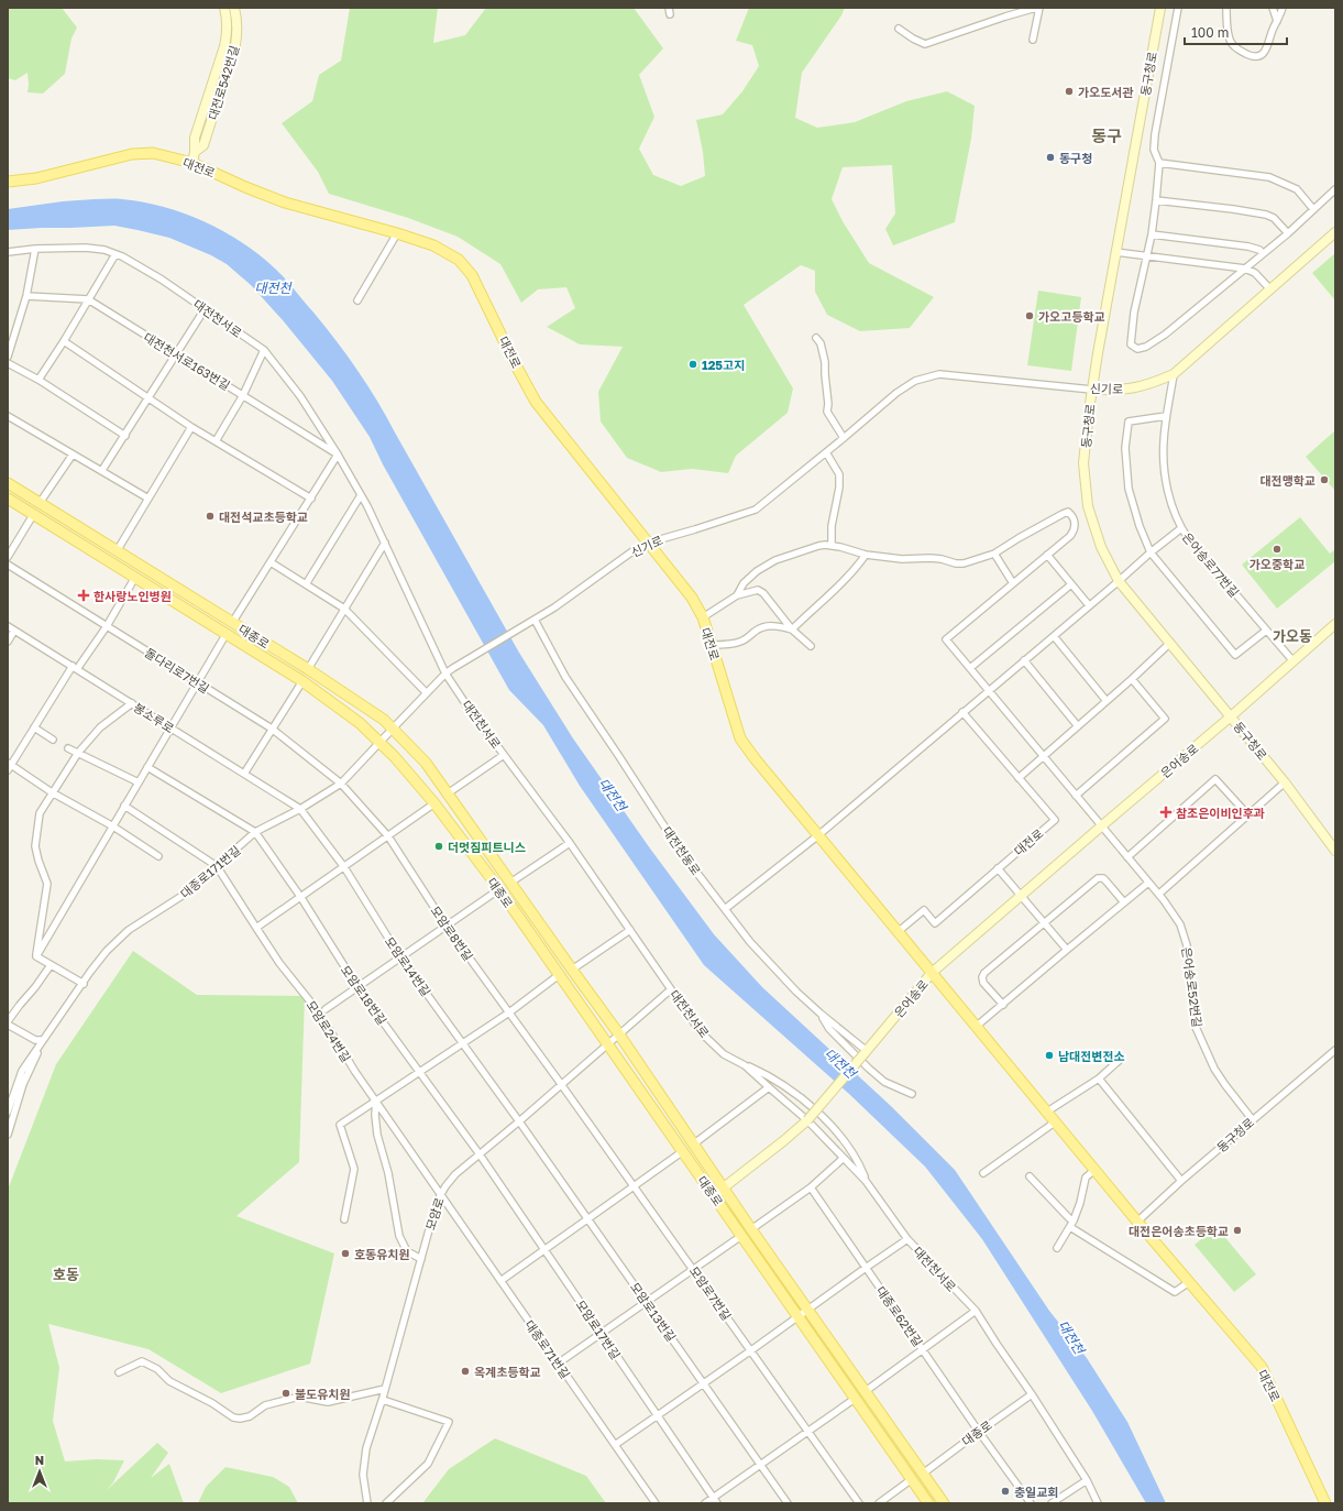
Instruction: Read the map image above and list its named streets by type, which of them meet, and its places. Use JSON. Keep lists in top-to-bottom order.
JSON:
{
  "streets": {
    "main road": [
      "동구청로",
      "대전로542번길",
      "대전로",
      "신기로",
      "대종로",
      "은어송로"
    ],
    "street": [
      "대전천서로",
      "대전천서로163번길",
      "은어송로77번길",
      "돌다리로7번길",
      "봉소루로",
      "대전천동로",
      "대종로171번길",
      "모암로8번길",
      "모암로14번길",
      "은어송로52번길",
      "모암로18번길",
      "모암로24번길",
      "모암로",
      "모암로7번길",
      "모암로13번길",
      "대종로62번길",
      "모암로17번길",
      "대종로71번길"
    ]
  },
  "crossings": [
    ["동구청로", "대전로"],
    ["동구청로", "신기로"],
    ["동구청로", "은어송로"],
    ["동구청로", "은어송로52번길"],
    ["대전로542번길", "대전로"],
    ["대전로", "신기로"],
    ["대전로", "은어송로"],
    ["대전천서로", "대전천서로163번길"],
    ["대전천서로", "대종로"],
    ["대전천서로", "은어송로"],
    ["대전천서로", "대종로171번길"],
    ["신기로", "은어송로77번길"],
    ["신기로", "대전천동로"],
    ["신기로", "대종로171번길"],
    ["은어송로77번길", "은어송로"],
    ["대종로", "대종로171번길"],
    ["대종로", "모암로"],
    ["대종로", "대종로62번길"],
    ["돌다리로7번길", "대종로171번길"],
    ["돌다리로7번길", "모암로8번길"],
    ["봉소루로", "대종로171번길"],
    ["봉소루로", "모암로14번길"],
    ["은어송로", "대전천동로"],
    ["은어송로", "은어송로52번길"],
    ["대종로171번길", "모암로8번길"],
    ["대종로171번길", "모암로14번길"],
    ["대종로171번길", "모암로18번길"],
    ["대종로171번길", "모암로24번길"],
    ["모암로8번길", "모암로"],
    ["모암로8번길", "모암로7번길"],
    ["모암로14번길", "모암로"],
    ["모암로14번길", "모암로13번길"],
    ["모암로18번길", "모암로"],
    ["모암로18번길", "모암로17번길"],
    ["모암로24번길", "모암로"],
    ["모암로24번길", "대종로71번길"],
    ["모암로", "모암로7번길"],
    ["모암로", "모암로13번길"],
    ["모암로", "모암로17번길"],
    ["모암로", "대종로71번길"]
  ],
  "districts": ["동구", "가오동", "호동"],
  "water": ["대전천"],
  "places": {
    "other": [
      "가오도서관",
      "동구청",
      "가오고등학교",
      "125고지",
      "대전맹학교",
      "대전석교초등학교",
      "가오중학교",
      "더멋짐피트니스",
      "남대전변전소",
      "대전은어송초등학교",
      "호동유치원",
      "옥계초등학교",
      "불도유치원",
      "충일교회"
    ],
    "health": ["한사랑노인병원", "참조은이비인후과"]
  },
  "scale_bar": "100 m",
  "north": "top"
}
